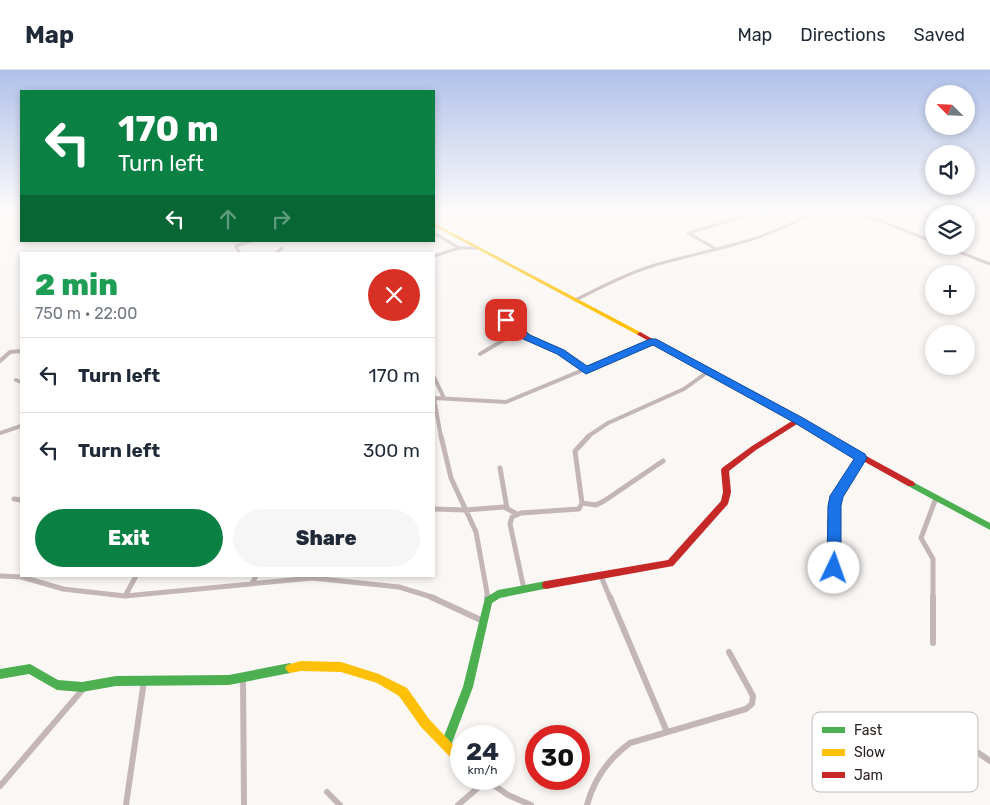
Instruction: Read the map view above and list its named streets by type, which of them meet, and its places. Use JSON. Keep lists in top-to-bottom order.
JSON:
{
  "legend": ["Fast", "Slow", "Jam"],
  "north": "top left",
  "page": {
    "header": "Map",
    "nav": ["Map", "Directions", "Saved"],
    "map_buttons": ["+", "−"],
    "turn": ["170 m", "Turn left"],
    "heading": ["2 min", "750 m · 22:00"],
    "list": [
      {
        "name": "Turn left",
        "value": "170 m"
      },
      {
        "name": "Turn left",
        "value": "300 m"
      }
    ],
    "buttons": ["Exit", "Share"],
    "speed": "24 km/h",
    "limit": "30"
  }
}
